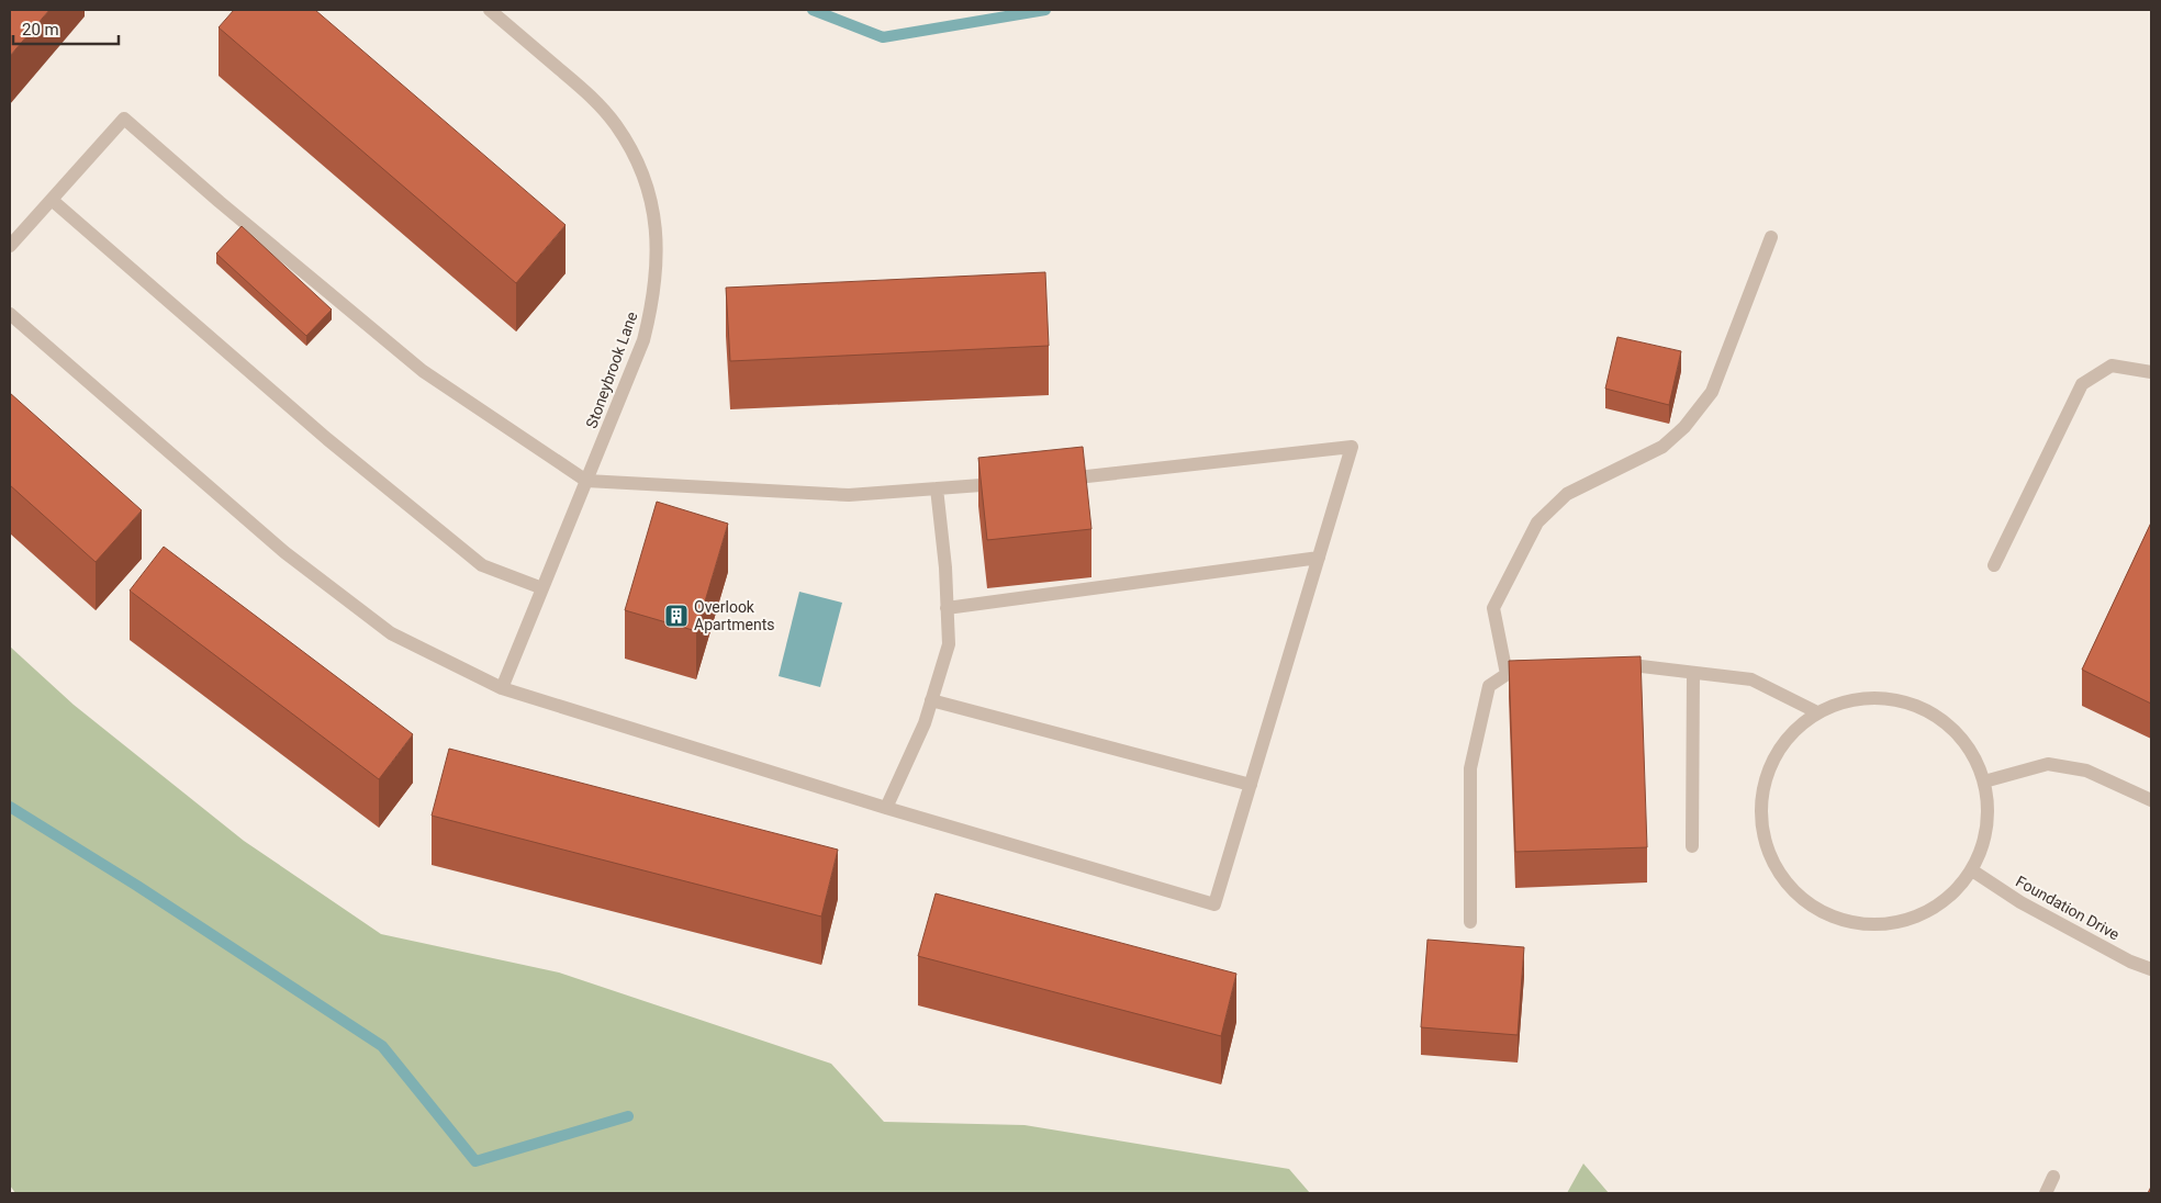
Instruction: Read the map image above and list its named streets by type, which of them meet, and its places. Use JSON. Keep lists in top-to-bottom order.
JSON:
{
  "streets": {
    "street": ["Stoneybrook Lane", "Foundation Drive"]
  },
  "places": {
    "building": ["Overlook Apartments"]
  },
  "scale_bar": "20 m"
}
